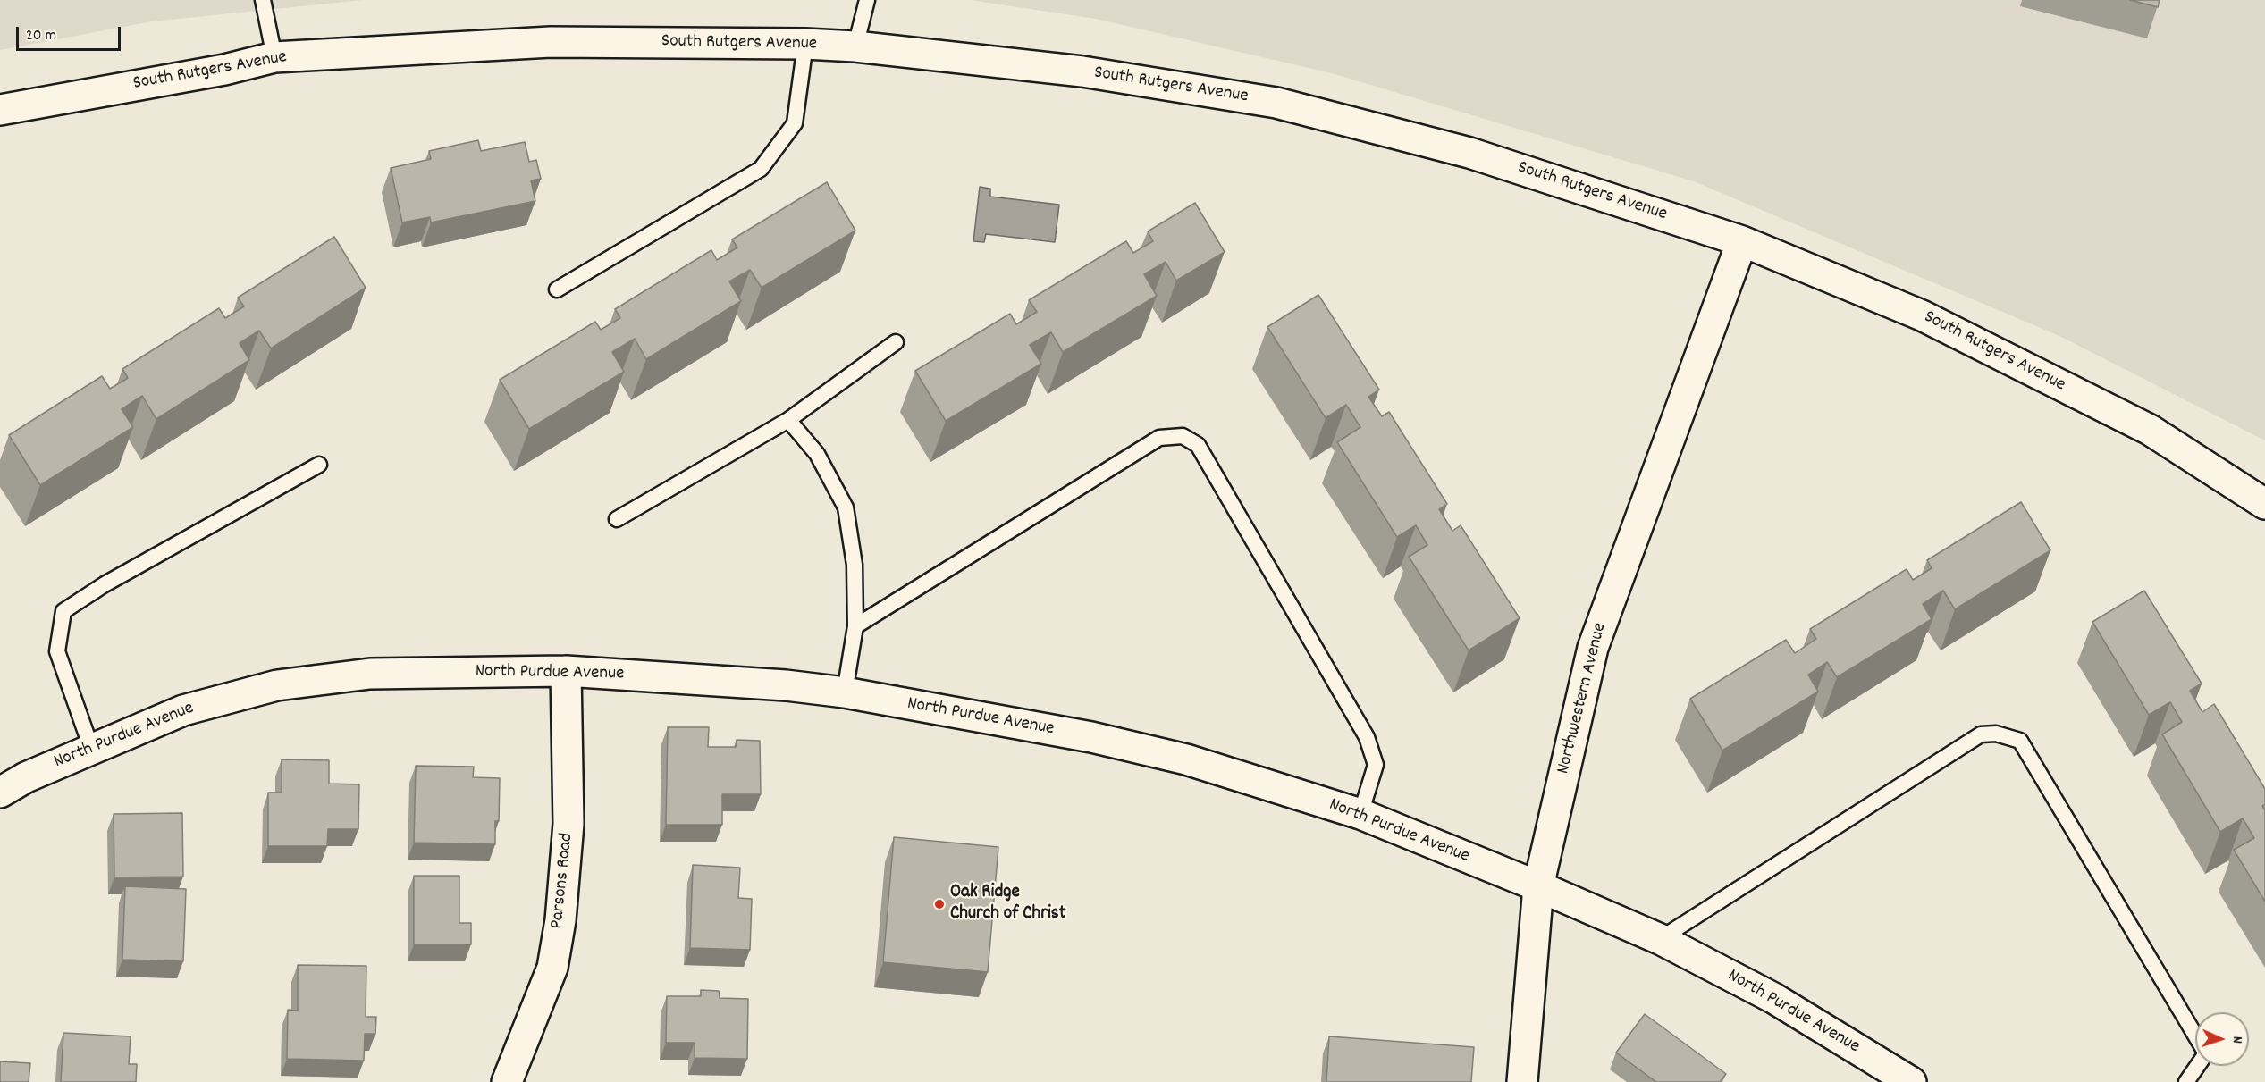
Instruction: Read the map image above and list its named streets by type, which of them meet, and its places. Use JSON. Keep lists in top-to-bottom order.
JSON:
{
  "streets": {
    "street": [
      "South Rutgers Avenue",
      "North Purdue Avenue",
      "Northwestern Avenue",
      "Parsons Road"
    ]
  },
  "crossings": [
    ["South Rutgers Avenue", "Northwestern Avenue"],
    ["North Purdue Avenue", "Northwestern Avenue"],
    ["North Purdue Avenue", "Parsons Road"]
  ],
  "places": ["Oak Ridge Church of Christ"],
  "scale_bar": "20 m",
  "north": "right"
}
